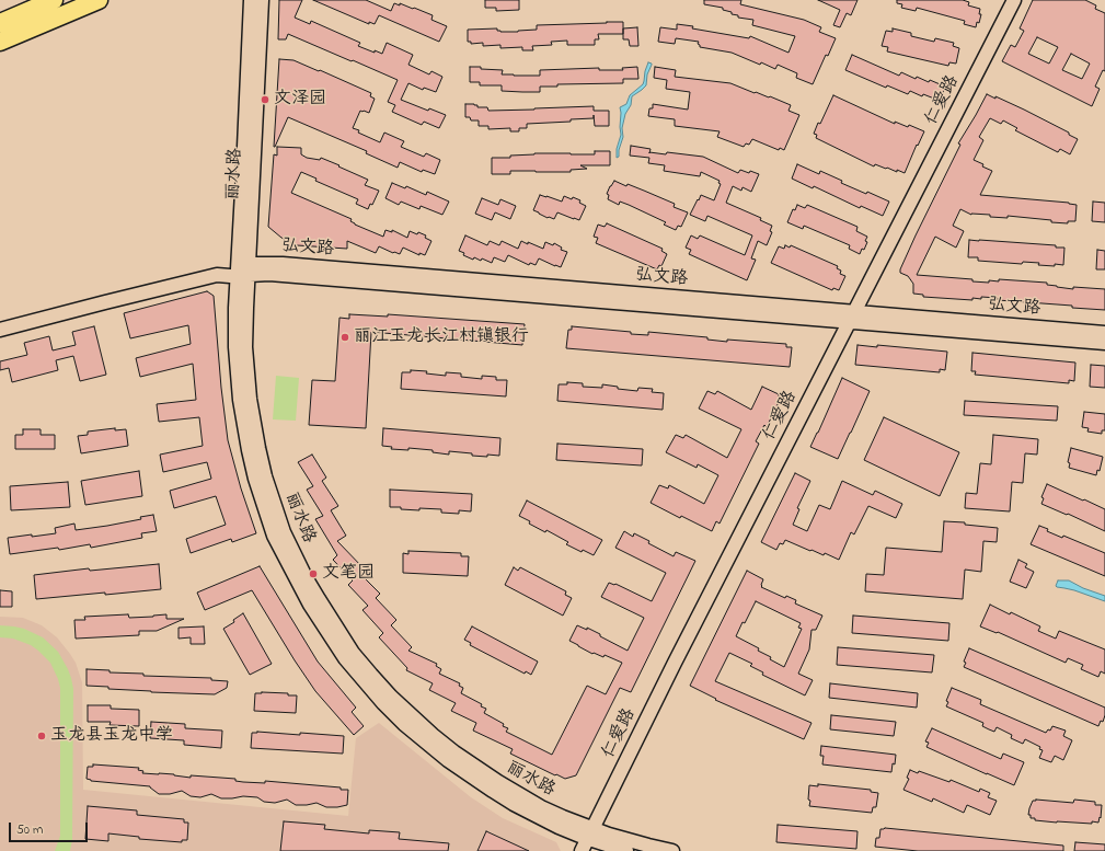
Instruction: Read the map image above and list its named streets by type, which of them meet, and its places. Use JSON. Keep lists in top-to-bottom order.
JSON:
{
  "streets": {
    "street": ["仁爱路", "丽水路", "弘文路"]
  },
  "crossings": [
    ["仁爱路", "丽水路"],
    ["仁爱路", "弘文路"],
    ["丽水路", "弘文路"]
  ],
  "places": [
    "文泽园",
    "丽江玉龙长江村镇银行",
    "文笔园",
    "玉龙县玉龙中学"
  ],
  "scale_bar": "50 m"
}
